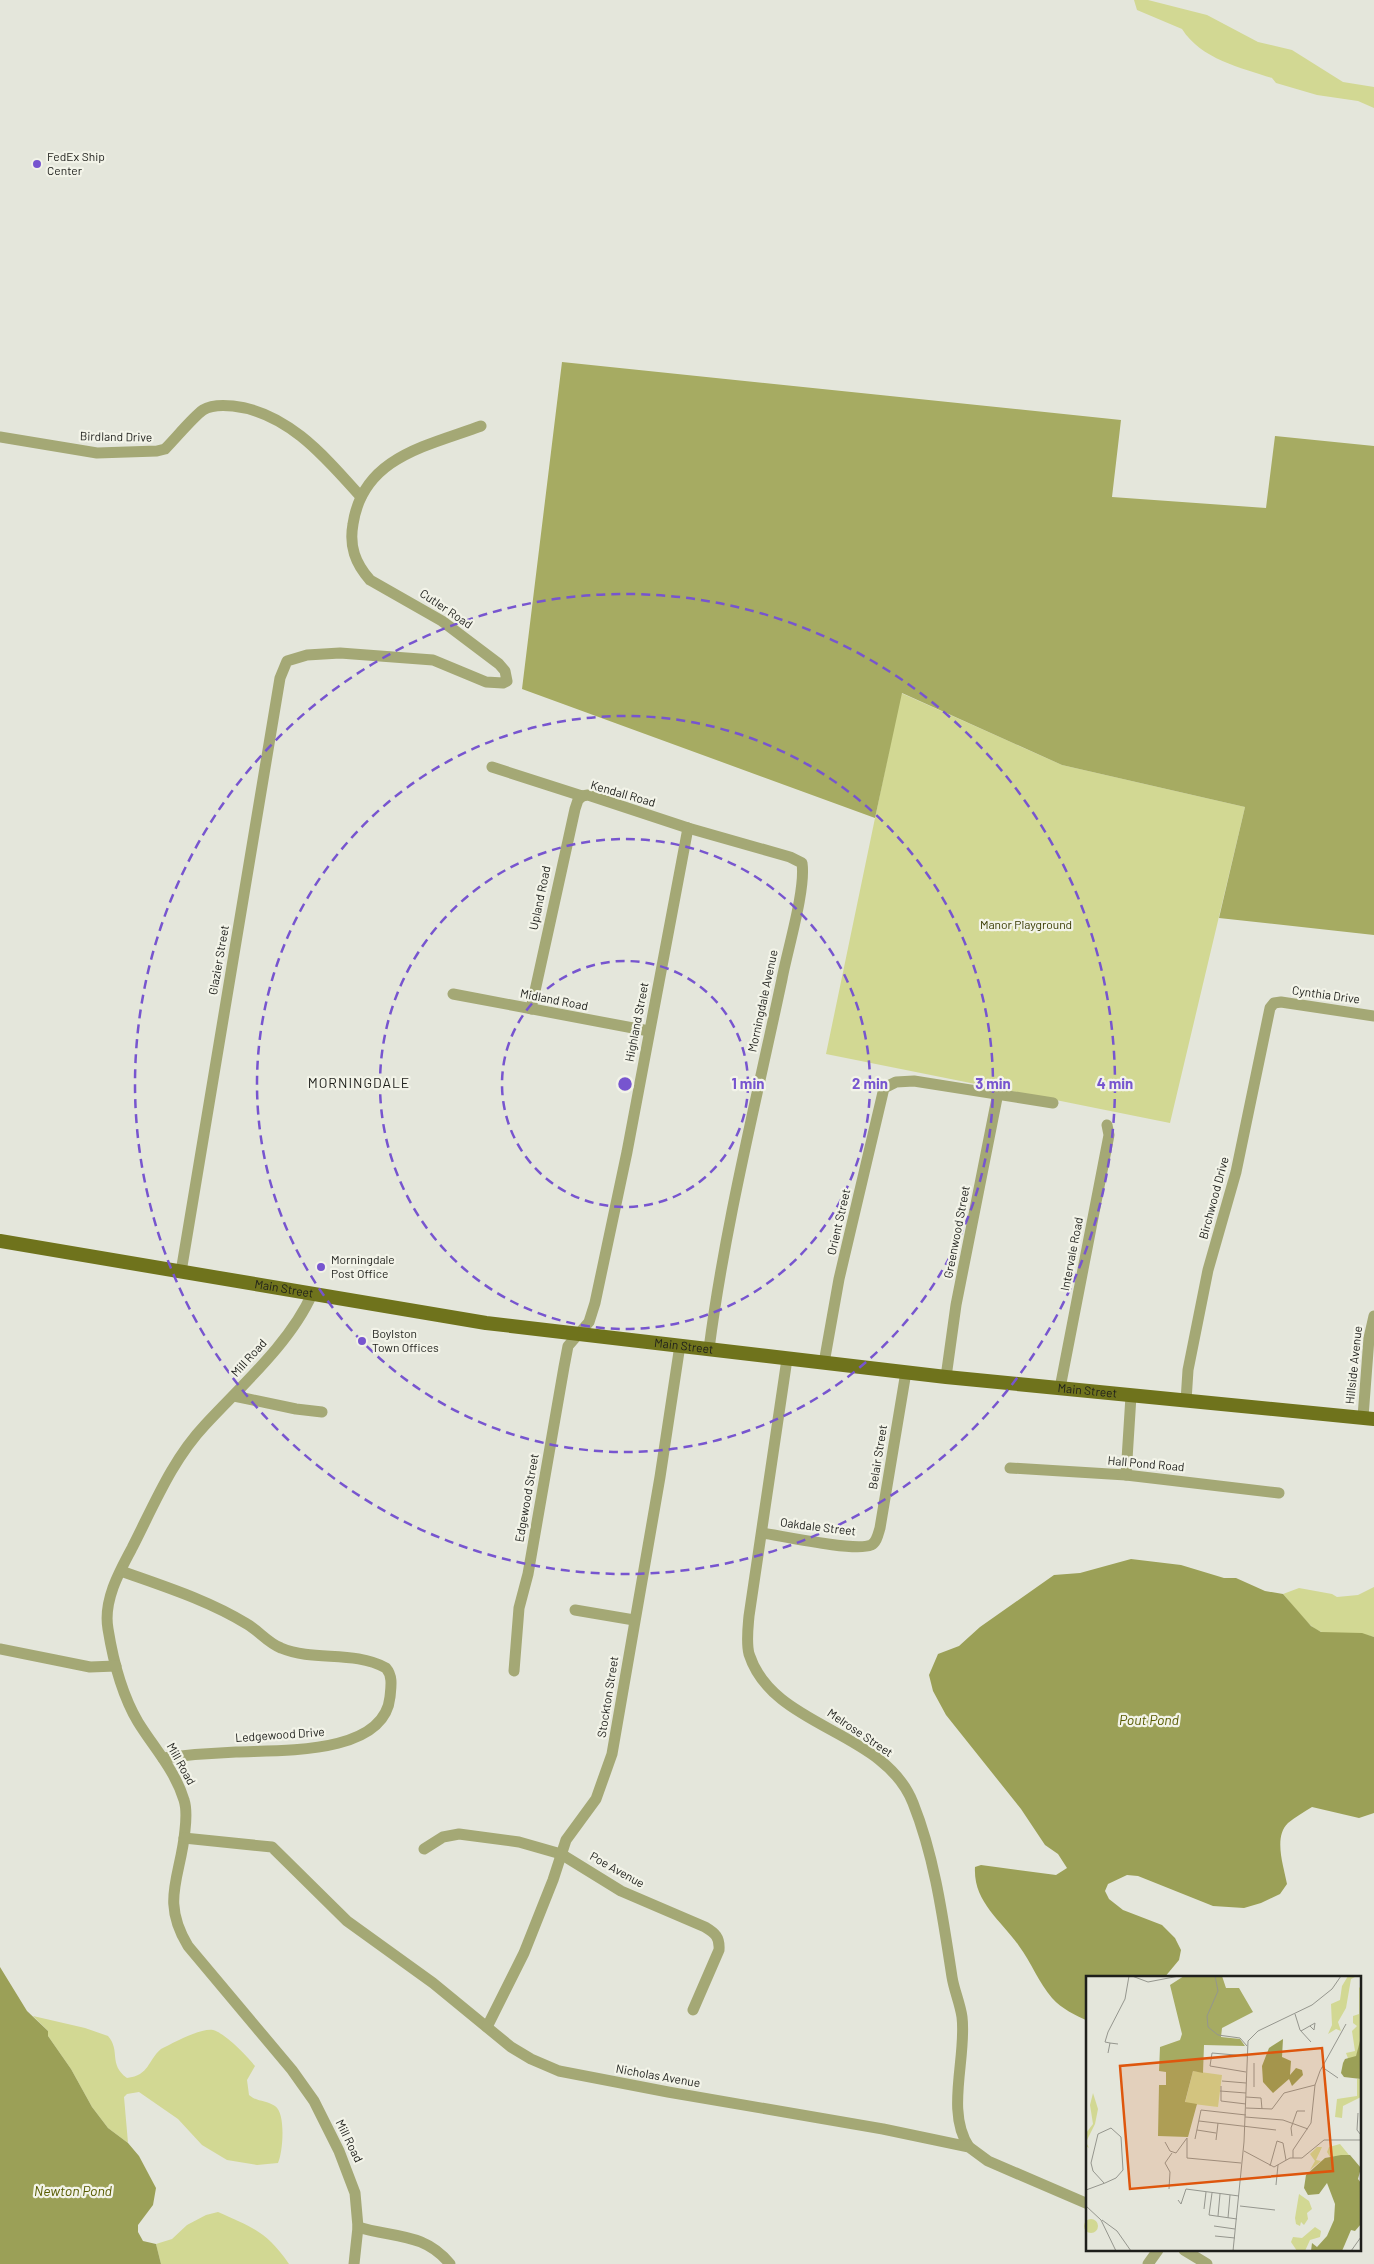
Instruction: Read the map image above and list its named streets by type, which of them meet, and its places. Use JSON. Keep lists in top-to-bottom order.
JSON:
{
  "streets": {
    "main road": ["Main Street"],
    "street": [
      "Birdland Drive",
      "Cutler Road",
      "Kendall Road",
      "Upland Road",
      "Glazier Street",
      "Cynthia Drive",
      "Midland Road",
      "Morningdale Avenue",
      "Highland Street",
      "Birchwood Drive",
      "Orient Street",
      "Greenwood Street",
      "Intervale Road",
      "Mill Road",
      "Hillside Avenue",
      "Belair Street",
      "Hall Pond Road",
      "Edgewood Street",
      "Oakdale Street",
      "Stockton Street",
      "Melrose Street",
      "Ledgewood Drive",
      "Poe Avenue",
      "Nicholas Avenue"
    ]
  },
  "crossings": [
    ["Birdland Drive", "Cutler Road"],
    ["Cutler Road", "Glazier Street"],
    ["Kendall Road", "Upland Road"],
    ["Kendall Road", "Morningdale Avenue"],
    ["Kendall Road", "Highland Street"],
    ["Upland Road", "Midland Road"],
    ["Glazier Street", "Main Street"],
    ["Cynthia Drive", "Birchwood Drive"],
    ["Midland Road", "Highland Street"],
    ["Morningdale Avenue", "Main Street"],
    ["Highland Street", "Main Street"],
    ["Highland Street", "Edgewood Street"],
    ["Birchwood Drive", "Main Street"],
    ["Orient Street", "Greenwood Street"],
    ["Orient Street", "Main Street"],
    ["Greenwood Street", "Main Street"],
    ["Intervale Road", "Main Street"],
    ["Main Street", "Mill Road"],
    ["Main Street", "Hillside Avenue"],
    ["Main Street", "Belair Street"],
    ["Main Street", "Edgewood Street"],
    ["Main Street", "Stockton Street"],
    ["Main Street", "Melrose Street"],
    ["Mill Road", "Ledgewood Drive"],
    ["Mill Road", "Nicholas Avenue"],
    ["Belair Street", "Oakdale Street"],
    ["Oakdale Street", "Melrose Street"],
    ["Stockton Street", "Poe Avenue"],
    ["Stockton Street", "Nicholas Avenue"],
    ["Melrose Street", "Nicholas Avenue"]
  ],
  "districts": ["MORNINGDALE"],
  "water": ["Pout Pond", "Newton Pond"],
  "parks": ["Manor Playground"],
  "places": ["FedEx Ship Center", "Morningdale Post Office", "Boylston Town Offices"],
  "rings": [
    "1 min",
    "2 min",
    "3 min",
    "4 min"
  ]
}
